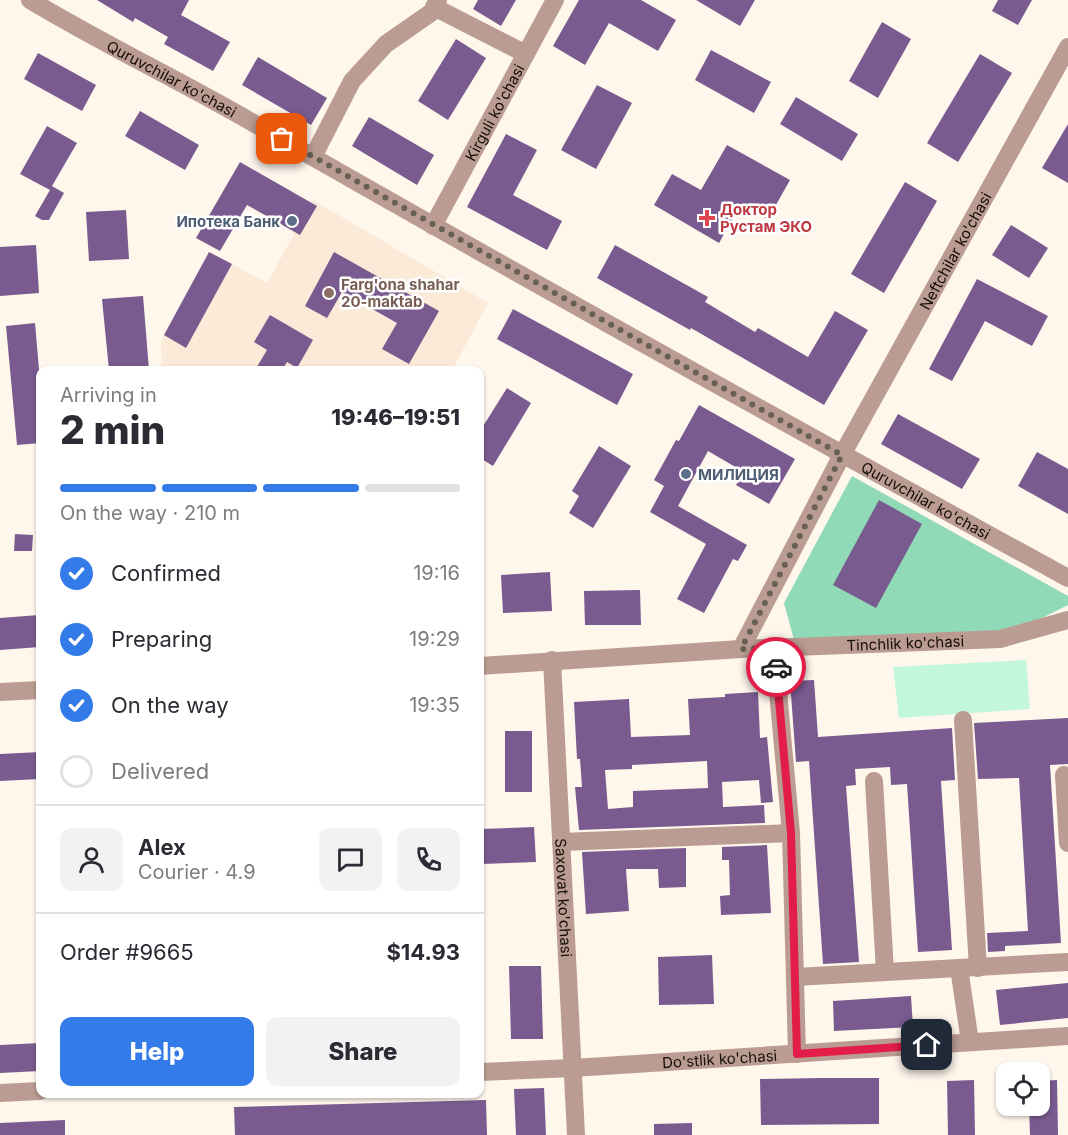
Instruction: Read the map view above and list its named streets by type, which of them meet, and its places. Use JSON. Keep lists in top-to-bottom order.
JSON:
{
  "streets": {
    "street": [
      "Quruvchilar ko'chasi",
      "Kirguli ko'chasi",
      "Neftchilar ko'chasi",
      "Tinchlik ko'chasi",
      "Saxovat ko'chasi",
      "Do'stlik ko'chasi"
    ]
  },
  "crossings": [
    ["Quruvchilar ko'chasi", "Kirguli ko'chasi"],
    ["Quruvchilar ko'chasi", "Neftchilar ko'chasi"],
    ["Tinchlik ko'chasi", "Saxovat ko'chasi"],
    ["Saxovat ko'chasi", "Do'stlik ko'chasi"]
  ],
  "places": {
    "health": ["Доктор Рустам ЭКО"],
    "other": ["Ипотека Банк", "Farg'ona shahar 20-maktab", "МИЛИЦИЯ"]
  },
  "page": {
    "heading": ["2 min", "Arriving in", "19:46–19:51"],
    "panel": [
      "Alex",
      "Courier · 4.9",
      "Order #9665",
      "$14.93"
    ],
    "bar": "On the way · 210 m",
    "list": [
      ["Confirmed", "19:16"],
      ["Preparing", "19:29"],
      ["On the way", "19:35"],
      "Delivered"
    ],
    "buttons": ["Help", "Share"]
  }
}
